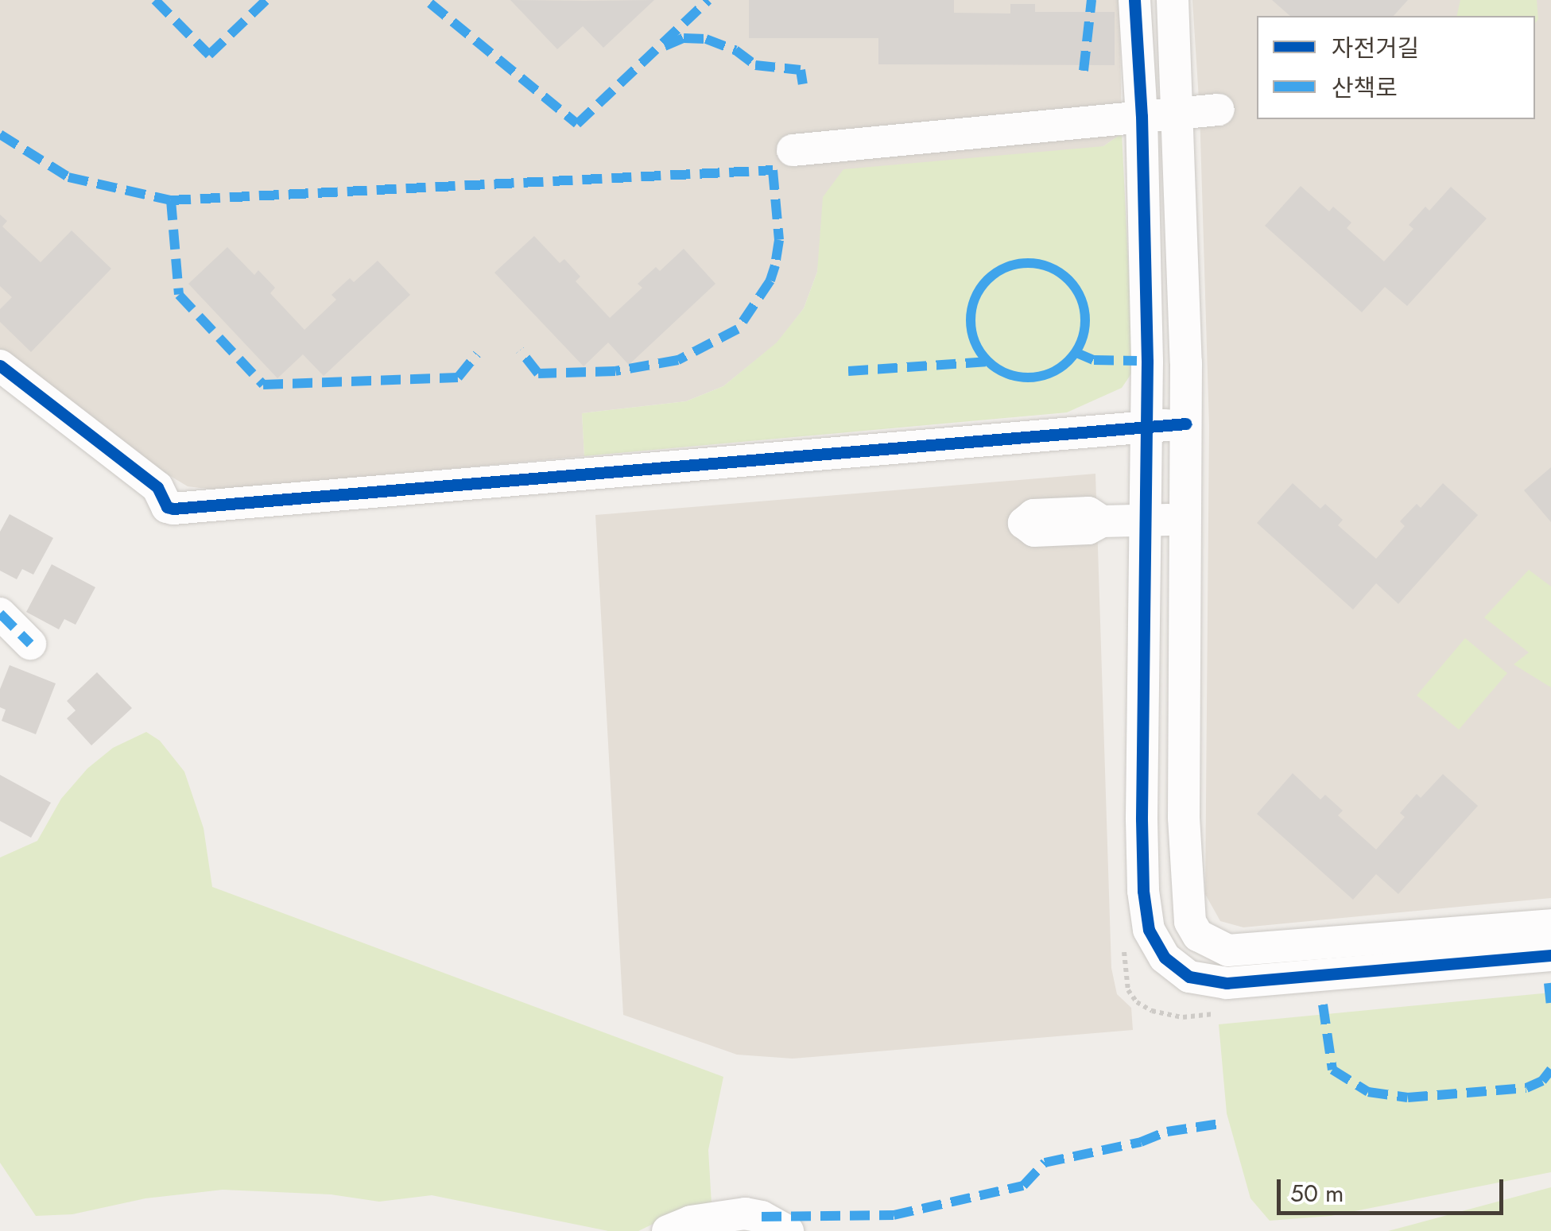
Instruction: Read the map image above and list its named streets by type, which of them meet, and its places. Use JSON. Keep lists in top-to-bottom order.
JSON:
{
  "legend": ["자전거길", "산책로"],
  "scale_bar": "50 m"
}
